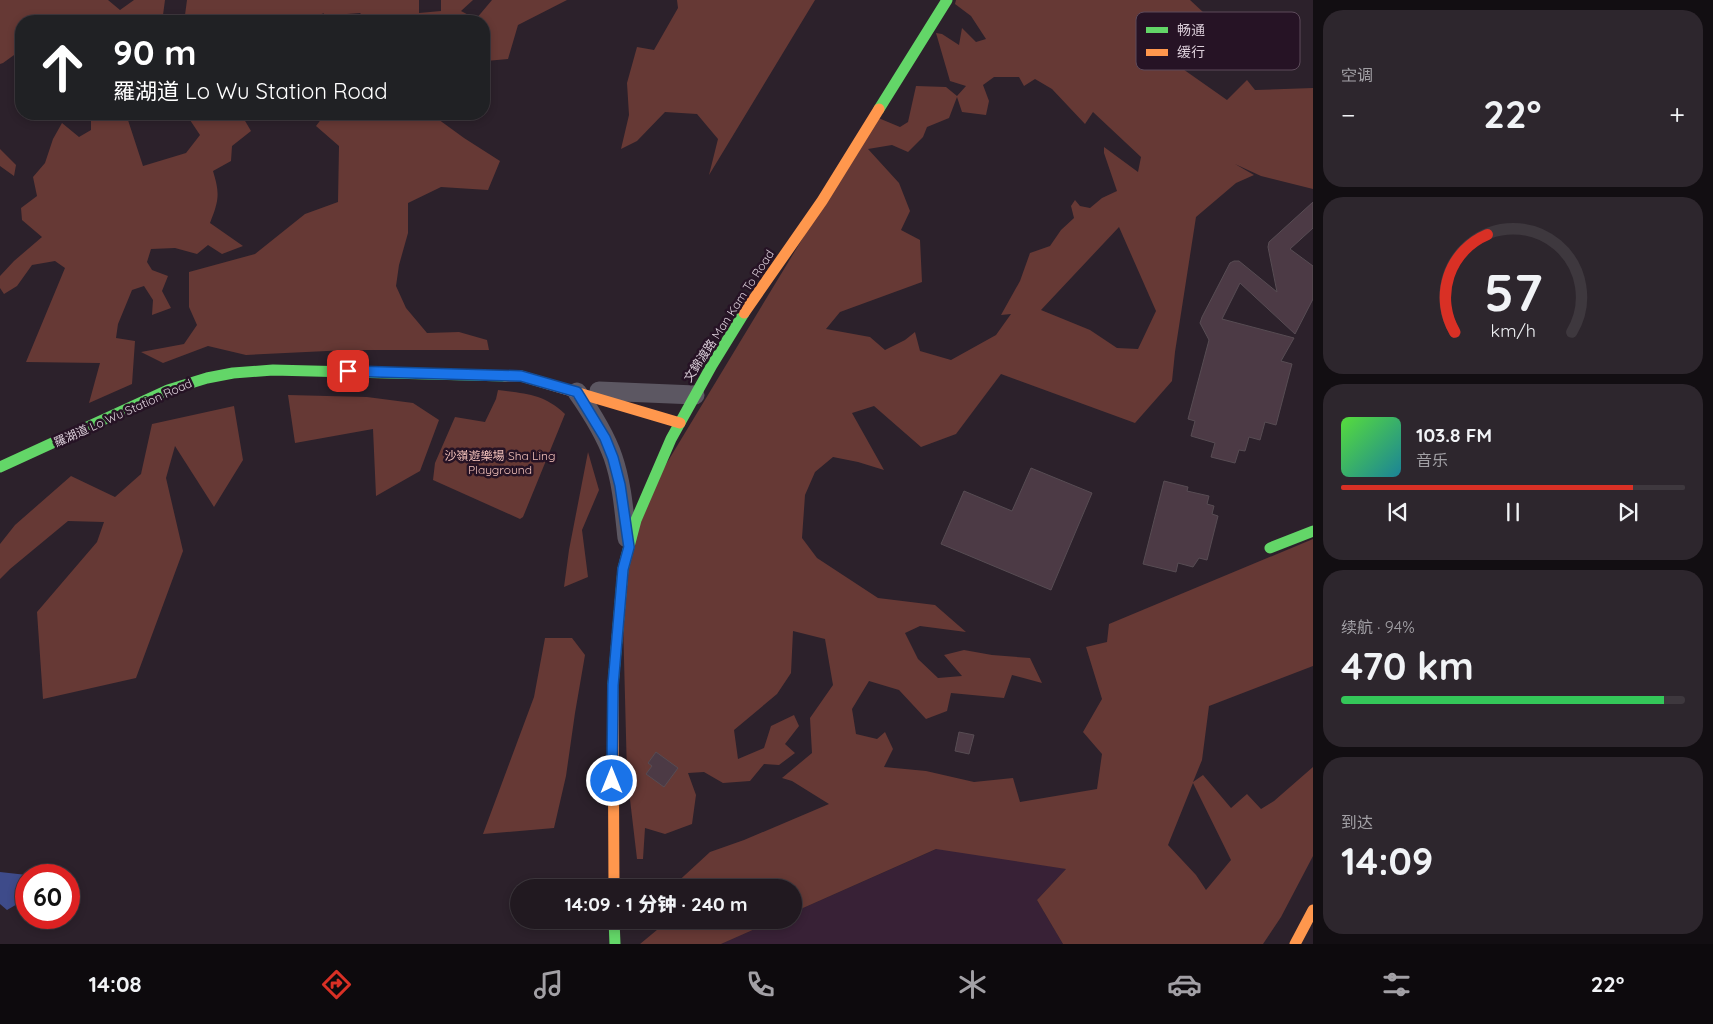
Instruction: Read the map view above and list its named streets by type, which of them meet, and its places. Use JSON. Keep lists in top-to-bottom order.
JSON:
{
  "streets": {
    "main road": ["文錦渡路 Man Kam To Road", "羅湖道 Lo Wu Station Road"]
  },
  "crossings": [
    ["文錦渡路 Man Kam To Road", "羅湖道 Lo Wu Station Road"]
  ],
  "parks": ["沙嶺遊樂場 Sha Ling Playground"],
  "legend": ["畅通", "缓行"],
  "page": {
    "tile": [
      "空调",
      ["续航 · 94%", "470 km"],
      ["到达", "14:09"]
    ],
    "turn": ["90 m", "羅湖道 Lo Wu Station Road"],
    "heat": ["−", "22°", "+"],
    "song": ["103.8 FM", "音乐"],
    "limit": "60",
    "trip": "14:09 · 1 分钟 · 240 m",
    "tabs": ["14:08", "22°"],
    "gauge": ["57", "km/h"]
  }
}
